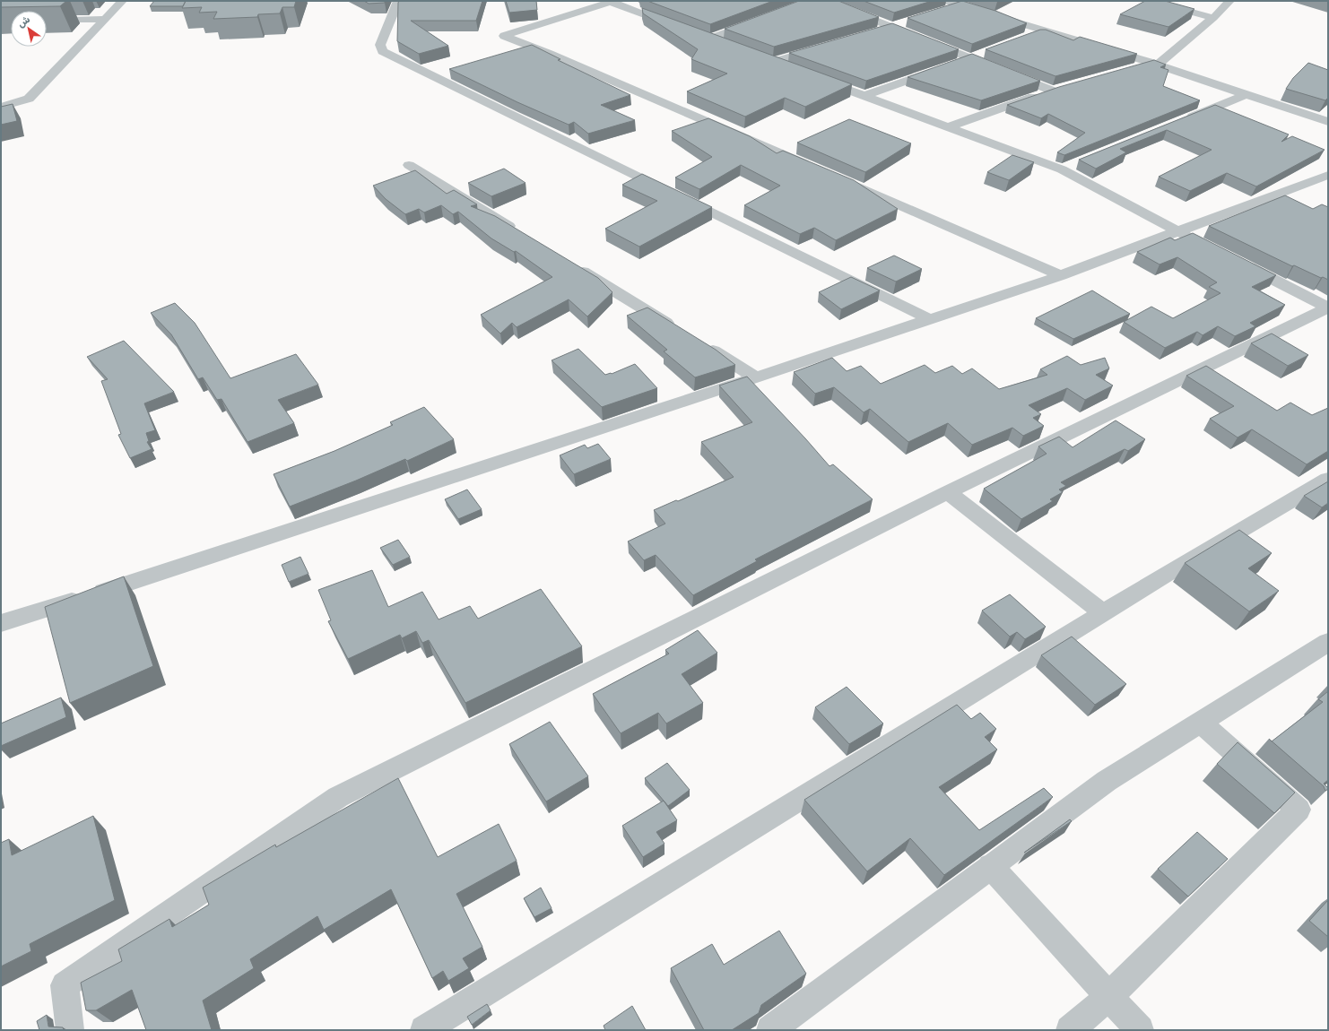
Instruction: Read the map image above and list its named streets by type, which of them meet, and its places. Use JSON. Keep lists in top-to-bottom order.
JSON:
{
  "north": "top left"
}
